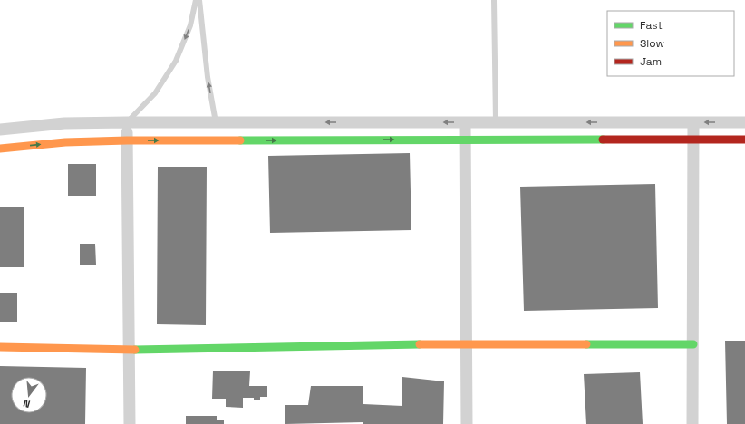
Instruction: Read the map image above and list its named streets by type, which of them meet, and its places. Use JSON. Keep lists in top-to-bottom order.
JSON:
{
  "legend": ["Fast", "Slow", "Jam"],
  "north": "bottom"
}
